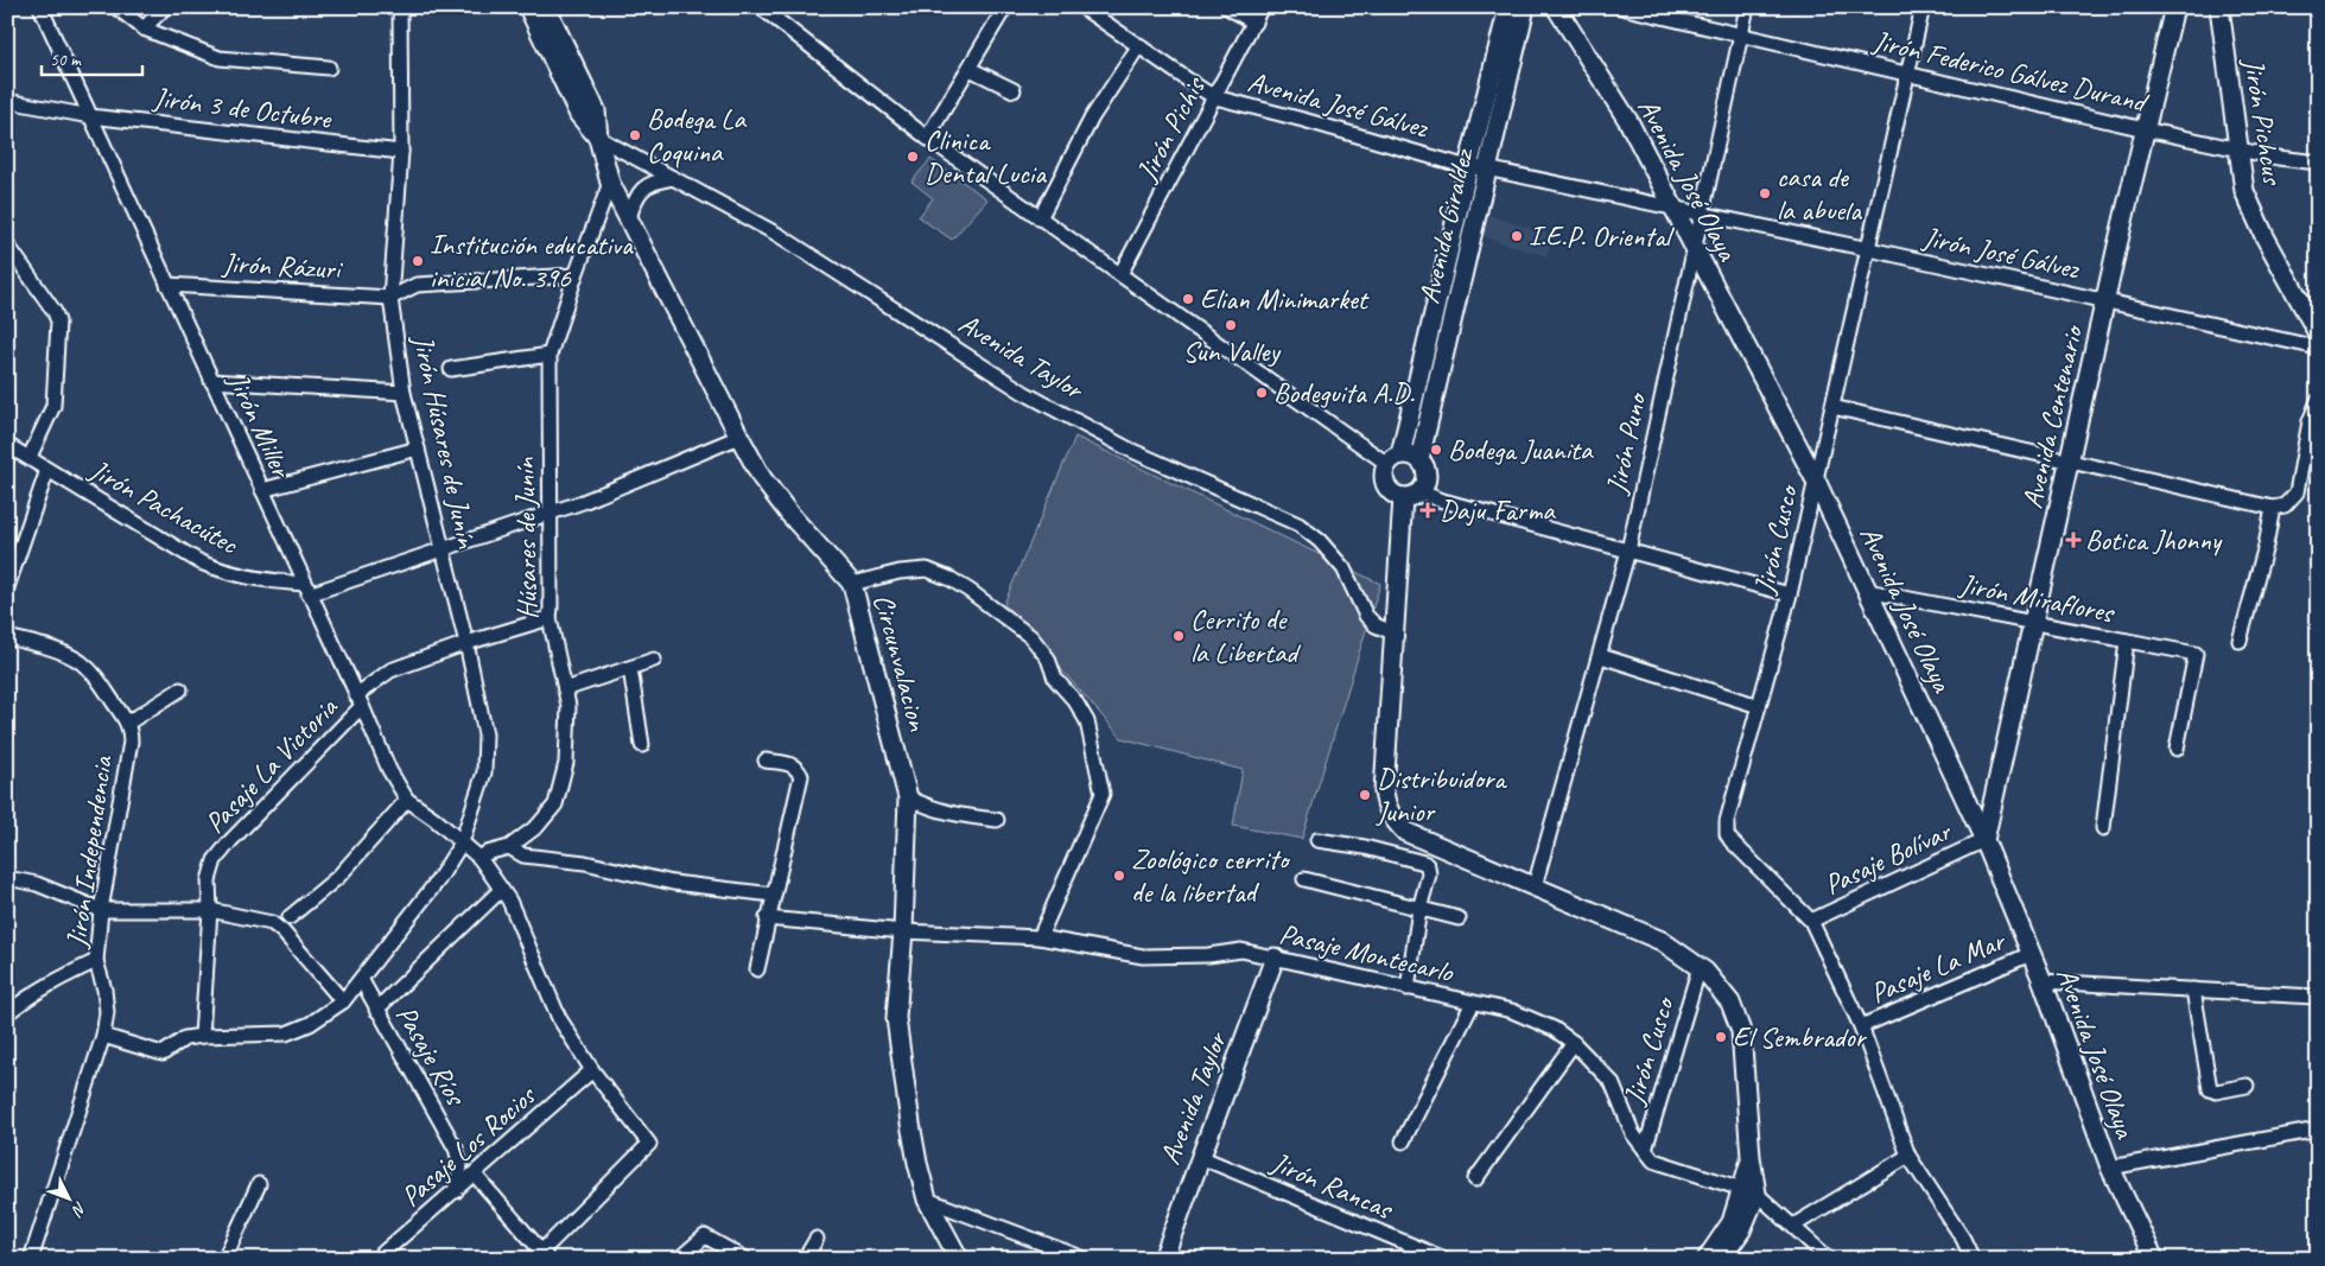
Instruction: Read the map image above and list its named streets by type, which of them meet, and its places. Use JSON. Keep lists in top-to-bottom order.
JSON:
{
  "streets": {
    "street": [
      "Jirón Federico Gálvez Durand",
      "Avenida José Gálvez",
      "Jirón 3 de Octubre",
      "Jirón Pichcus",
      "Jirón Pichis",
      "Avenida José Olaya",
      "Avenida Giraldez",
      "Jirón José Gálvez",
      "Jirón Rázuri",
      "Avenida Taylor",
      "Avenida Centenario",
      "Jirón Miller",
      "Jirón Húsares de Junín",
      "Jirón Puno",
      "Jirón Pachacútec",
      "Húsares de Junín",
      "Jirón Cusco",
      "Jirón Miraflores",
      "Circunvalacion",
      "Pasaje La Victoria",
      "Jirón Independencia",
      "Pasaje Bolívar",
      "Pasaje Montecarlo",
      "Pasaje La Mar",
      "Pasaje Ríos",
      "Pasaje Los Rocios",
      "Jirón Rancas"
    ]
  },
  "crossings": [
    ["Jirón Federico Gálvez Durand", "Jirón Pichcus"],
    ["Jirón Federico Gálvez Durand", "Avenida Centenario"],
    ["Jirón Federico Gálvez Durand", "Jirón Puno"],
    ["Jirón Federico Gálvez Durand", "Jirón Cusco"],
    ["Avenida José Gálvez", "Jirón Pichis"],
    ["Avenida José Gálvez", "Avenida José Olaya"],
    ["Avenida José Gálvez", "Avenida Giraldez"],
    ["Avenida José Gálvez", "Jirón José Gálvez"],
    ["Jirón 3 de Octubre", "Jirón Miller"],
    ["Jirón 3 de Octubre", "Jirón Húsares de Junín"],
    ["Avenida José Olaya", "Jirón José Gálvez"],
    ["Avenida José Olaya", "Avenida Centenario"],
    ["Avenida José Olaya", "Jirón Puno"],
    ["Avenida José Olaya", "Jirón Cusco"],
    ["Avenida José Olaya", "Jirón Miraflores"],
    ["Avenida José Olaya", "Pasaje Bolívar"],
    ["Avenida José Olaya", "Pasaje La Mar"],
    ["Jirón José Gálvez", "Avenida Centenario"],
    ["Jirón José Gálvez", "Jirón Puno"],
    ["Jirón José Gálvez", "Jirón Cusco"],
    ["Jirón Rázuri", "Jirón Miller"],
    ["Jirón Rázuri", "Jirón Húsares de Junín"],
    ["Avenida Taylor", "Circunvalacion"],
    ["Avenida Taylor", "Pasaje Montecarlo"],
    ["Avenida Taylor", "Jirón Rancas"],
    ["Avenida Centenario", "Jirón Miraflores"],
    ["Avenida Centenario", "Pasaje Bolívar"],
    ["Jirón Miller", "Jirón Húsares de Junín"],
    ["Jirón Miller", "Jirón Pachacútec"],
    ["Jirón Miller", "Pasaje La Victoria"],
    ["Jirón Húsares de Junín", "Pasaje La Victoria"],
    ["Jirón Húsares de Junín", "Jirón Independencia"],
    ["Jirón Húsares de Junín", "Pasaje Ríos"],
    ["Húsares de Junín", "Circunvalacion"],
    ["Húsares de Junín", "Pasaje La Victoria"],
    ["Jirón Cusco", "Pasaje Bolívar"],
    ["Jirón Cusco", "Pasaje Montecarlo"],
    ["Circunvalacion", "Pasaje Montecarlo"],
    ["Pasaje Ríos", "Pasaje Los Rocios"]
  ],
  "places": {
    "other": [
      "Bodega La Coquina",
      "Clinica Dental Lucia",
      "casa de la abuela",
      "I.E.P. Oriental",
      "Institución educativa inicial No. 396",
      "Elian Minimarket",
      "Sun Valley",
      "Bodeguita A.D.",
      "Bodega Juanita",
      "Cerrito de la Libertad",
      "Distribuidora Junior",
      "Zoológico cerrito de la libertad",
      "El Sembrador"
    ],
    "health": ["Daju Farma", "Botica Jhonny"]
  },
  "scale_bar": "50 m",
  "north": "bottom right"
}
